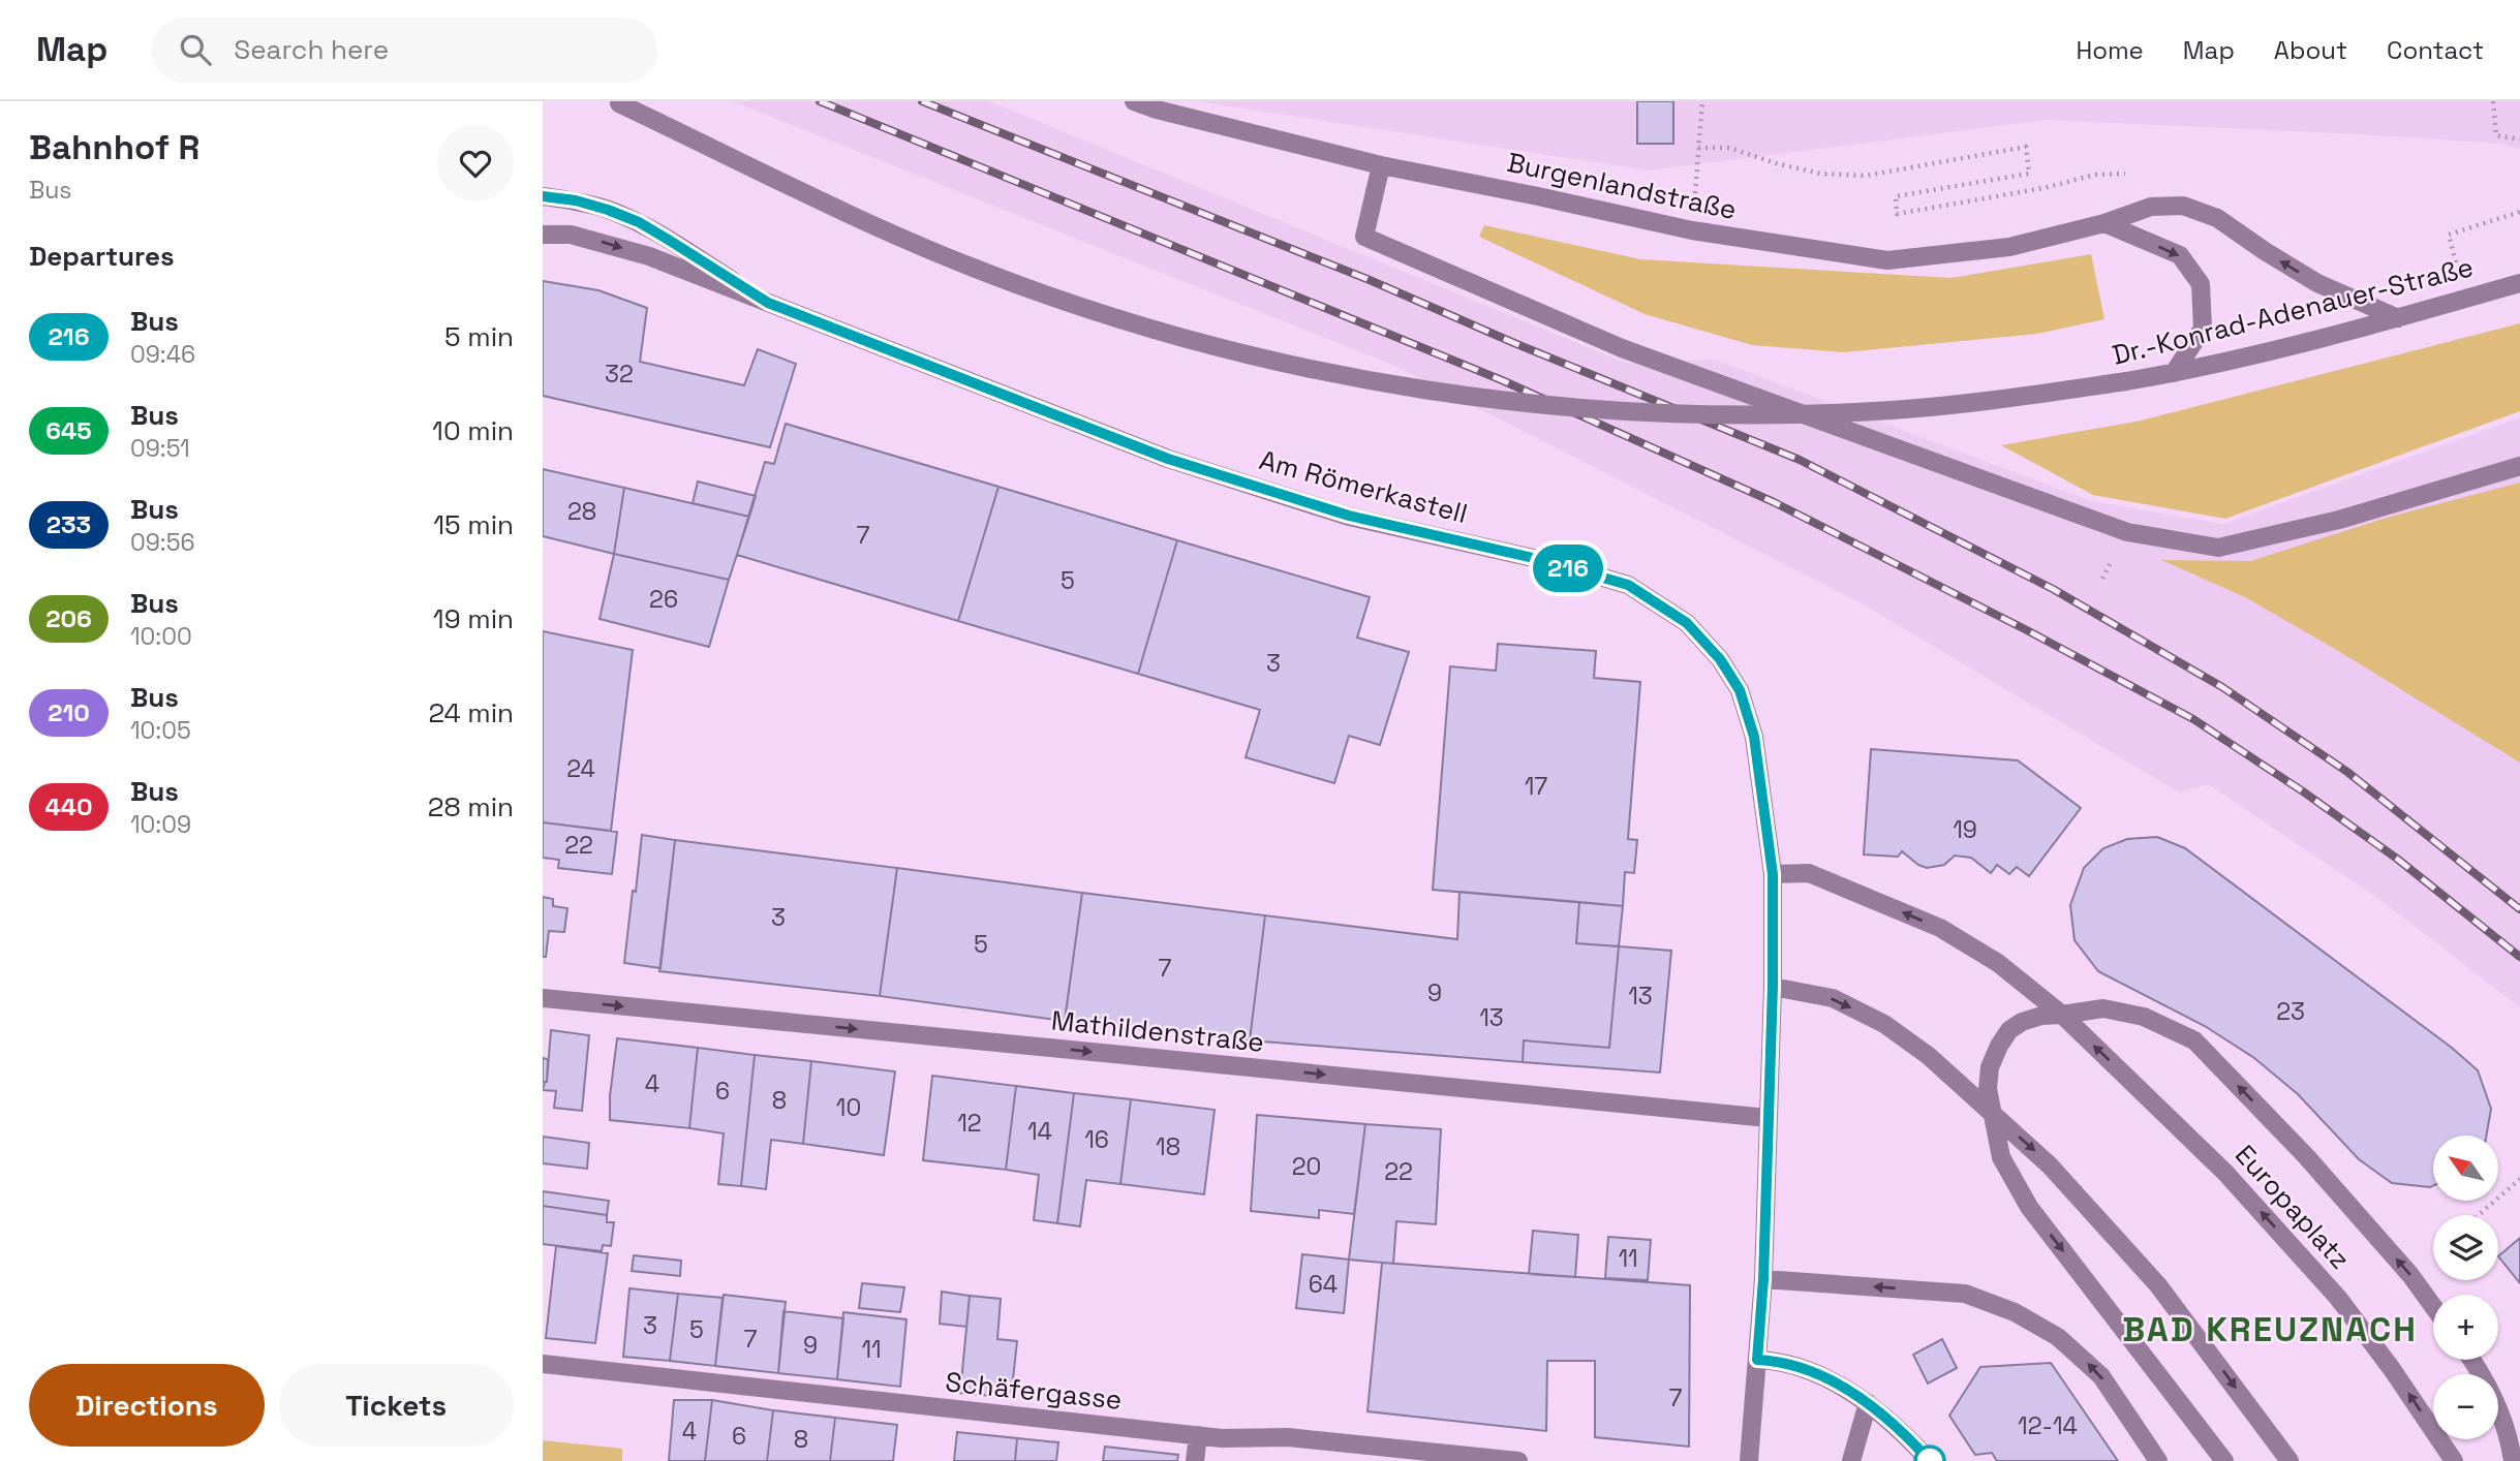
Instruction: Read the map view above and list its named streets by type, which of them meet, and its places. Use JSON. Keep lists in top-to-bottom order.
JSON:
{
  "streets": {
    "street": [
      "Burgenlandstraße",
      "Dr.-Konrad-Adenauer-Straße",
      "Am Römerkastell",
      "Mathildenstraße",
      "Europaplatz",
      "Schäfergasse"
    ]
  },
  "crossings": [
    ["Burgenlandstraße", "Dr.-Konrad-Adenauer-Straße"],
    ["Am Römerkastell", "Europaplatz"]
  ],
  "one_way": ["Mathildenstraße"],
  "districts": ["BAD KREUZNACH"],
  "lines": ["bus line 216"],
  "house_numbers": [
    "32",
    "28",
    "7",
    "5",
    "26",
    "3",
    "24",
    "17",
    "19",
    "22",
    "3",
    "5",
    "7",
    "9",
    "13",
    "23",
    "13",
    "4",
    "6",
    "8",
    "10",
    "12",
    "14",
    "16",
    "18",
    "20",
    "22",
    "11",
    "64",
    "3",
    "5",
    "7",
    "9",
    "11",
    "7",
    "12-14",
    "4",
    "6",
    "8"
  ],
  "north": "top left",
  "page": {
    "header": "Map",
    "search": "Search here",
    "nav": [
      "Home",
      "Map",
      "About",
      "Contact"
    ],
    "heading": [
      ["Bahnhof R", "Bus"],
      "Departures"
    ],
    "on_map": "216",
    "list": [
      {
        "mark": "216",
        "name": "Bus",
        "note": "09:46",
        "value": "5 min"
      },
      {
        "mark": "645",
        "name": "Bus",
        "note": "09:51",
        "value": "10 min"
      },
      {
        "mark": "233",
        "name": "Bus",
        "note": "09:56",
        "value": "15 min"
      },
      {
        "mark": "206",
        "name": "Bus",
        "note": "10:00",
        "value": "19 min"
      },
      {
        "mark": "210",
        "name": "Bus",
        "note": "10:05",
        "value": "24 min"
      },
      {
        "mark": "440",
        "name": "Bus",
        "note": "10:09",
        "value": "28 min"
      }
    ],
    "map_buttons": ["+", "−"],
    "buttons": ["Directions", "Tickets"]
  }
}
